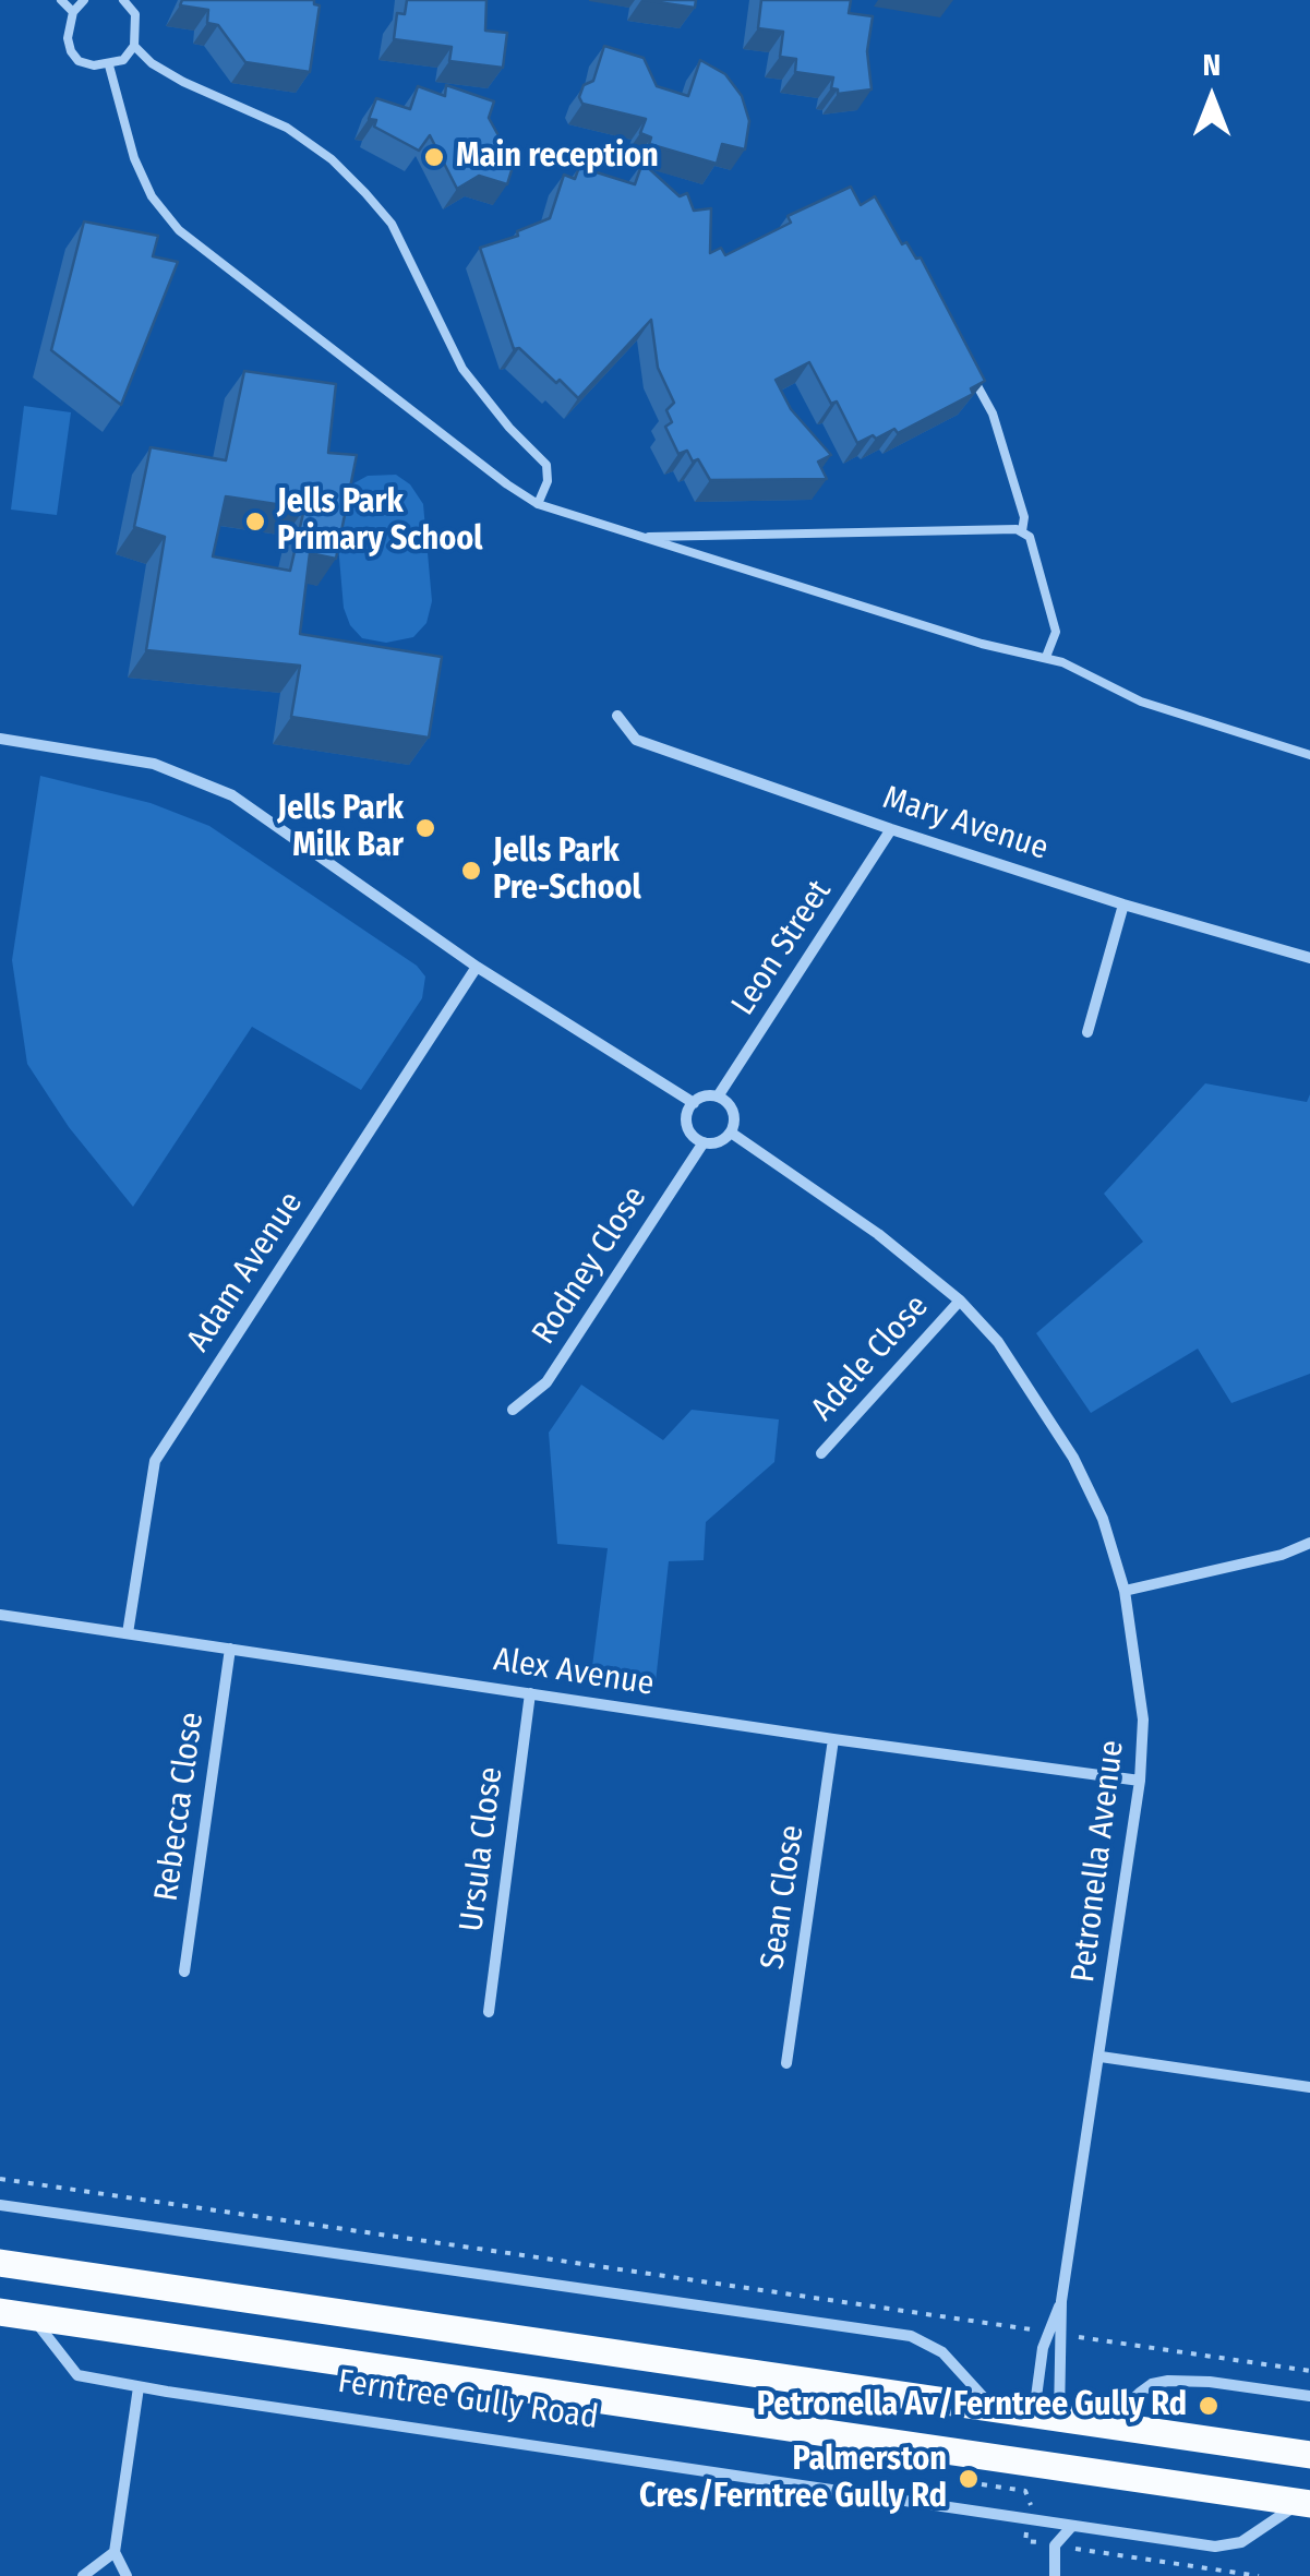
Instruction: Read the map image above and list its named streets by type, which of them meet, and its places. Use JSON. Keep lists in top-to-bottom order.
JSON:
{
  "streets": {
    "main road": ["Ferntree Gully Road"],
    "street": [
      "Mary Avenue",
      "Leon Street",
      "Rodney Close",
      "Adam Avenue",
      "Adele Close",
      "Alex Avenue",
      "Rebecca Close",
      "Ursula Close",
      "Petronella Avenue",
      "Sean Close"
    ]
  },
  "crossings": [
    ["Mary Avenue", "Leon Street"],
    ["Leon Street", "Rodney Close"],
    ["Leon Street", "Petronella Avenue"],
    ["Rodney Close", "Petronella Avenue"],
    ["Adam Avenue", "Alex Avenue"],
    ["Adele Close", "Petronella Avenue"],
    ["Alex Avenue", "Rebecca Close"],
    ["Alex Avenue", "Ursula Close"],
    ["Alex Avenue", "Petronella Avenue"],
    ["Alex Avenue", "Sean Close"],
    ["Petronella Avenue", "Ferntree Gully Road"]
  ],
  "places": [
    "Main reception",
    "Jells Park Primary School",
    "Jells Park Milk Bar",
    "Jells Park Pre-School",
    "Petronella Av/Ferntree Gully Rd",
    "Palmerston Cres/Ferntree Gully Rd"
  ],
  "north": "top"
}
